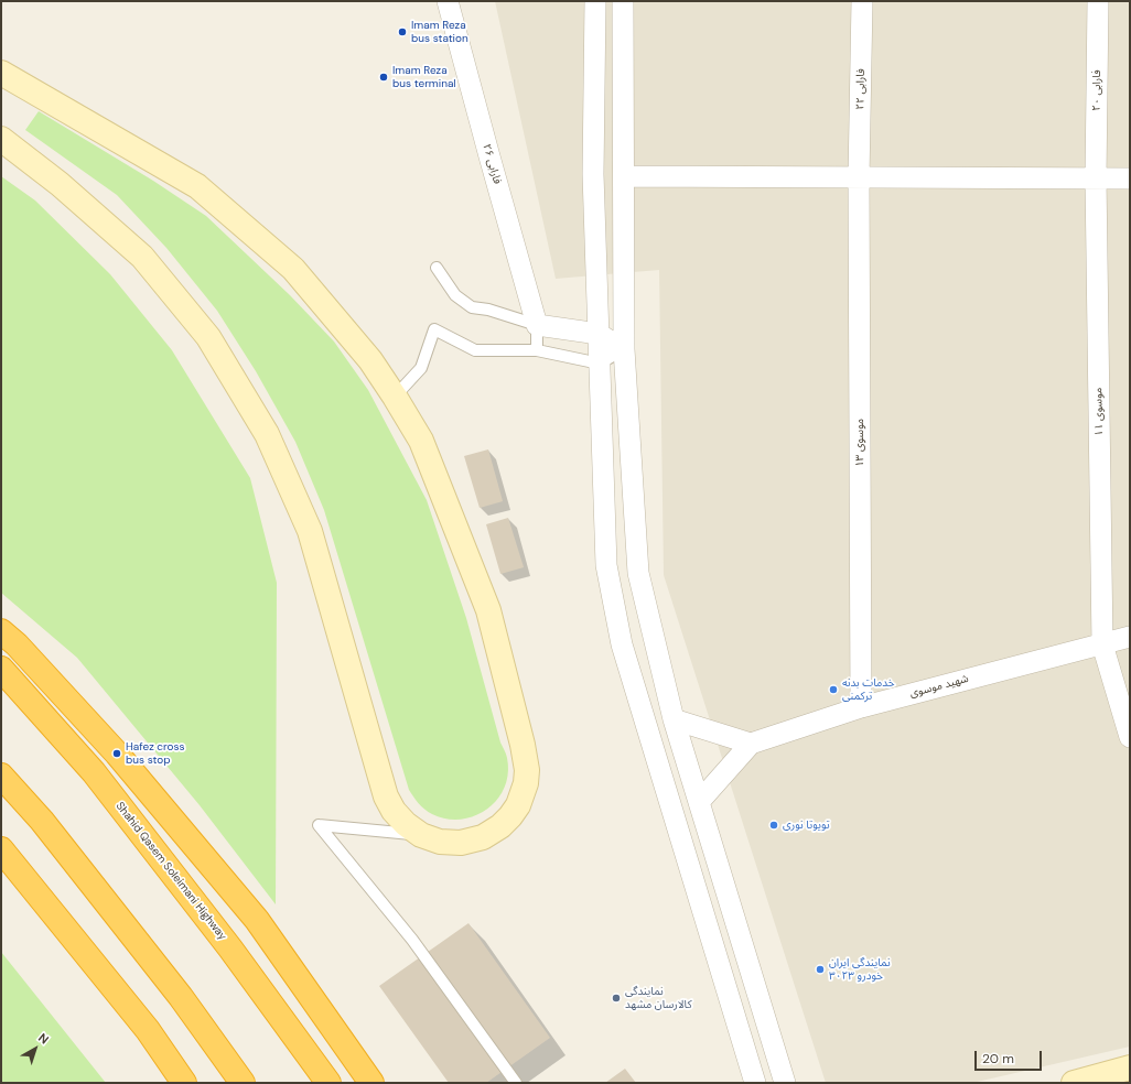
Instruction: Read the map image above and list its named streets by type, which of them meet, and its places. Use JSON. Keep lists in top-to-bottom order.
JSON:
{
  "streets": {
    "highway": ["Shahid Qasem Soleimani Highway"],
    "street": [
      "فارابی ۲۲",
      "فارابی ۲۰",
      "فارابی ۲۶",
      "موسوی ۱۱",
      "موسوی ۱۳",
      "شهید موسوی"
    ]
  },
  "crossings": [
    ["فارابی ۲۲", "موسوی ۱۳"],
    ["فارابی ۲۰", "موسوی ۱۱"],
    ["موسوی ۱۱", "شهید موسوی"],
    ["موسوی ۱۳", "شهید موسوی"]
  ],
  "places": [
    "Imam Reza bus station",
    "Imam Reza bus terminal",
    "خدمات بدنه ترکمنی",
    "Hafez cross bus stop",
    "تویوتا نوری",
    "نمایندگی ایران خودرو ۳۰۲۳",
    "نمایندگی کالارسان مشهد"
  ],
  "scale_bar": "20 m",
  "north": "top right"
}
